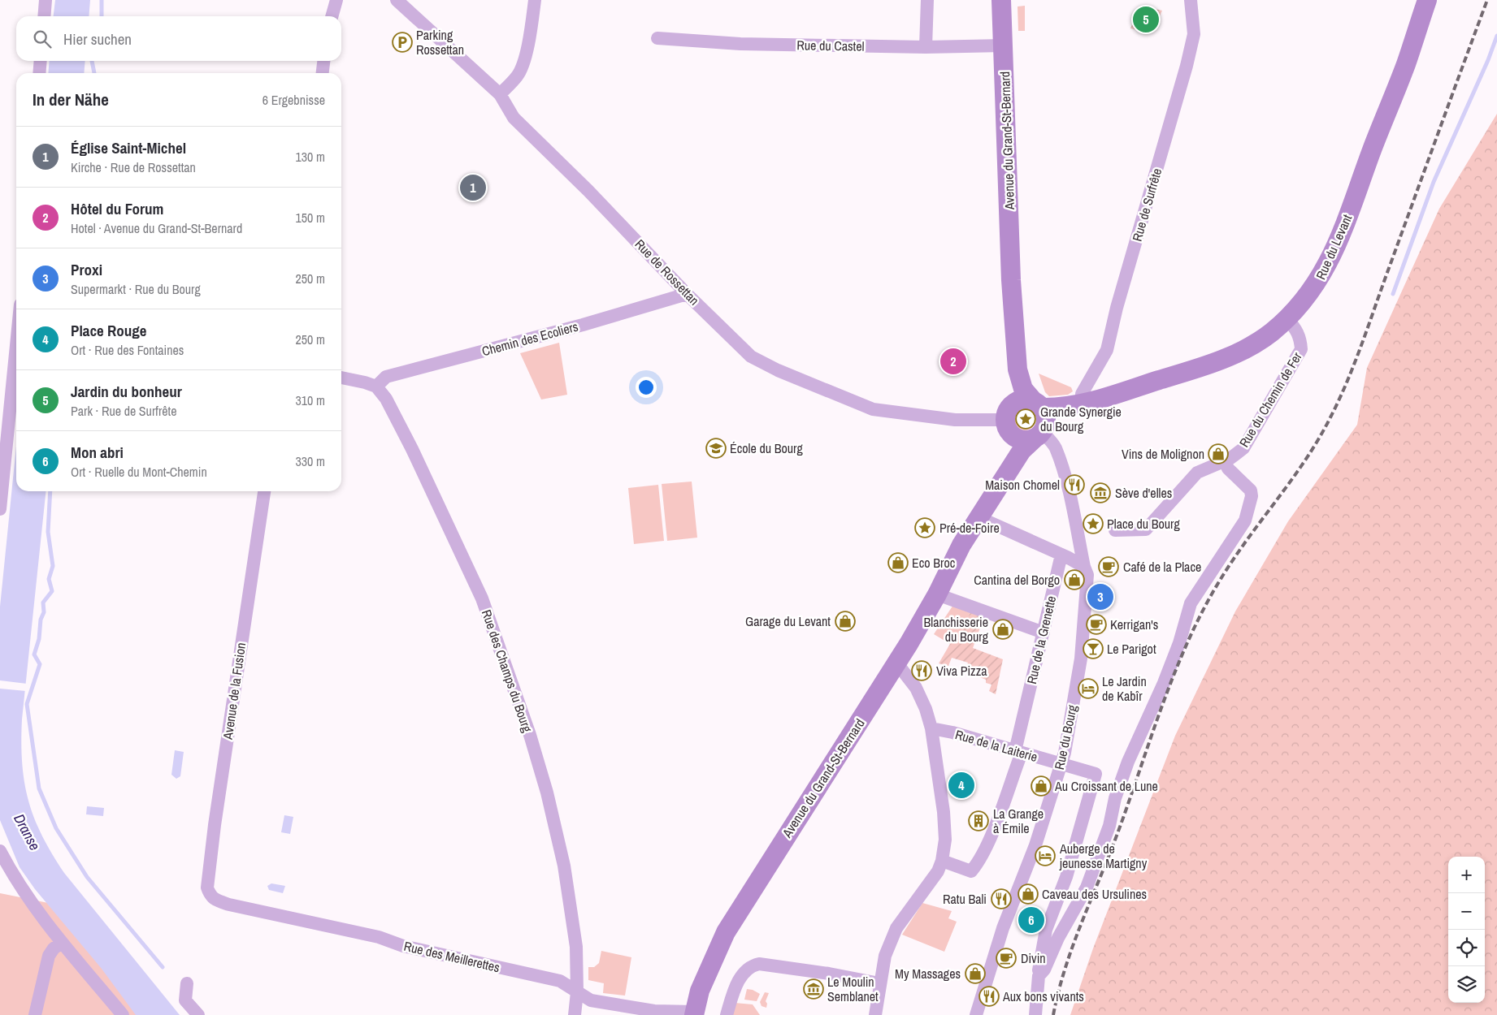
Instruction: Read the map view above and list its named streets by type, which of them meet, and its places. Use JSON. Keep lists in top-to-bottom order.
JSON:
{
  "streets": {
    "street": [
      "Rue du Castel",
      "Avenue du Grand-St-Bernard",
      "Rue de Surfrête",
      "Rue du Levant",
      "Rue de Rossettan",
      "Chemin des Ecoliers",
      "Rue du Chemin de Fer",
      "Rue de la Grenette",
      "Rue des Champs du Bourg",
      "Avenue de la Fusion",
      "Rue du Bourg",
      "Rue de la Laiterie",
      "Rue des Meillerettes"
    ]
  },
  "crossings": [
    ["Rue du Castel", "Avenue du Grand-St-Bernard"],
    ["Avenue du Grand-St-Bernard", "Rue du Levant"],
    ["Avenue du Grand-St-Bernard", "Rue de Rossettan"],
    ["Avenue du Grand-St-Bernard", "Rue du Bourg"],
    ["Avenue du Grand-St-Bernard", "Rue des Meillerettes"],
    ["Rue de Surfrête", "Rue du Levant"],
    ["Rue du Levant", "Rue de Rossettan"],
    ["Rue du Levant", "Rue du Chemin de Fer"],
    ["Rue du Levant", "Rue du Bourg"],
    ["Rue de Rossettan", "Chemin des Ecoliers"],
    ["Rue de Rossettan", "Rue du Bourg"],
    ["Chemin des Ecoliers", "Rue des Champs du Bourg"],
    ["Rue de la Grenette", "Rue de la Laiterie"],
    ["Rue des Champs du Bourg", "Rue des Meillerettes"],
    ["Avenue de la Fusion", "Rue des Meillerettes"],
    ["Rue du Bourg", "Rue de la Laiterie"]
  ],
  "water": ["Dranse"],
  "places": {
    "parking": ["Parking Rossettan"],
    "place": ["Grande Synergie du Bourg", "Place du Bourg", "Pré-de-Foire"],
    "school or university": ["École du Bourg"],
    "shop": [
      "Vins de Molignon",
      "Eco Broc",
      "Cantina del Borgo",
      "Garage du Levant",
      "Blanchisserie du Bourg",
      "Au Croissant de Lune",
      "Caveau des Ursulines",
      "My Massages"
    ],
    "restaurant": [
      "Maison Chomel",
      "Viva Pizza",
      "Ratu Bali",
      "Aux bons vivants"
    ],
    "museum": ["Sève d'elles", "Le Moulin Semblanet"],
    "cafe": ["Café de la Place", "Kerrigan's", "Divin"],
    "bar": ["Le Parigot"],
    "hotel": ["Le Jardin de Kabîr", "Auberge de jeunesse Martigny"],
    "building": ["La Grange à Émile"]
  },
  "page": {
    "pins": [
      "5",
      "1",
      "2",
      "3",
      "4",
      "6"
    ],
    "search": "Hier suchen",
    "heading": ["In der Nähe", "6 Ergebnisse"],
    "list": [
      {
        "mark": "1",
        "name": "Église Saint-Michel",
        "note": "Kirche · Rue de Rossettan",
        "value": "130 m"
      },
      {
        "mark": "2",
        "name": "Hôtel du Forum",
        "note": "Hotel · Avenue du Grand-St-Bernard",
        "value": "150 m"
      },
      {
        "mark": "3",
        "name": "Proxi",
        "note": "Supermarkt · Rue du Bourg",
        "value": "250 m"
      },
      {
        "mark": "4",
        "name": "Place Rouge",
        "note": "Ort · Rue des Fontaines",
        "value": "250 m"
      },
      {
        "mark": "5",
        "name": "Jardin du bonheur",
        "note": "Park · Rue de Surfrête",
        "value": "310 m"
      },
      {
        "mark": "6",
        "name": "Mon abri",
        "note": "Ort · Ruelle du Mont-Chemin",
        "value": "330 m"
      }
    ],
    "map_buttons": ["+", "−"]
  }
}
